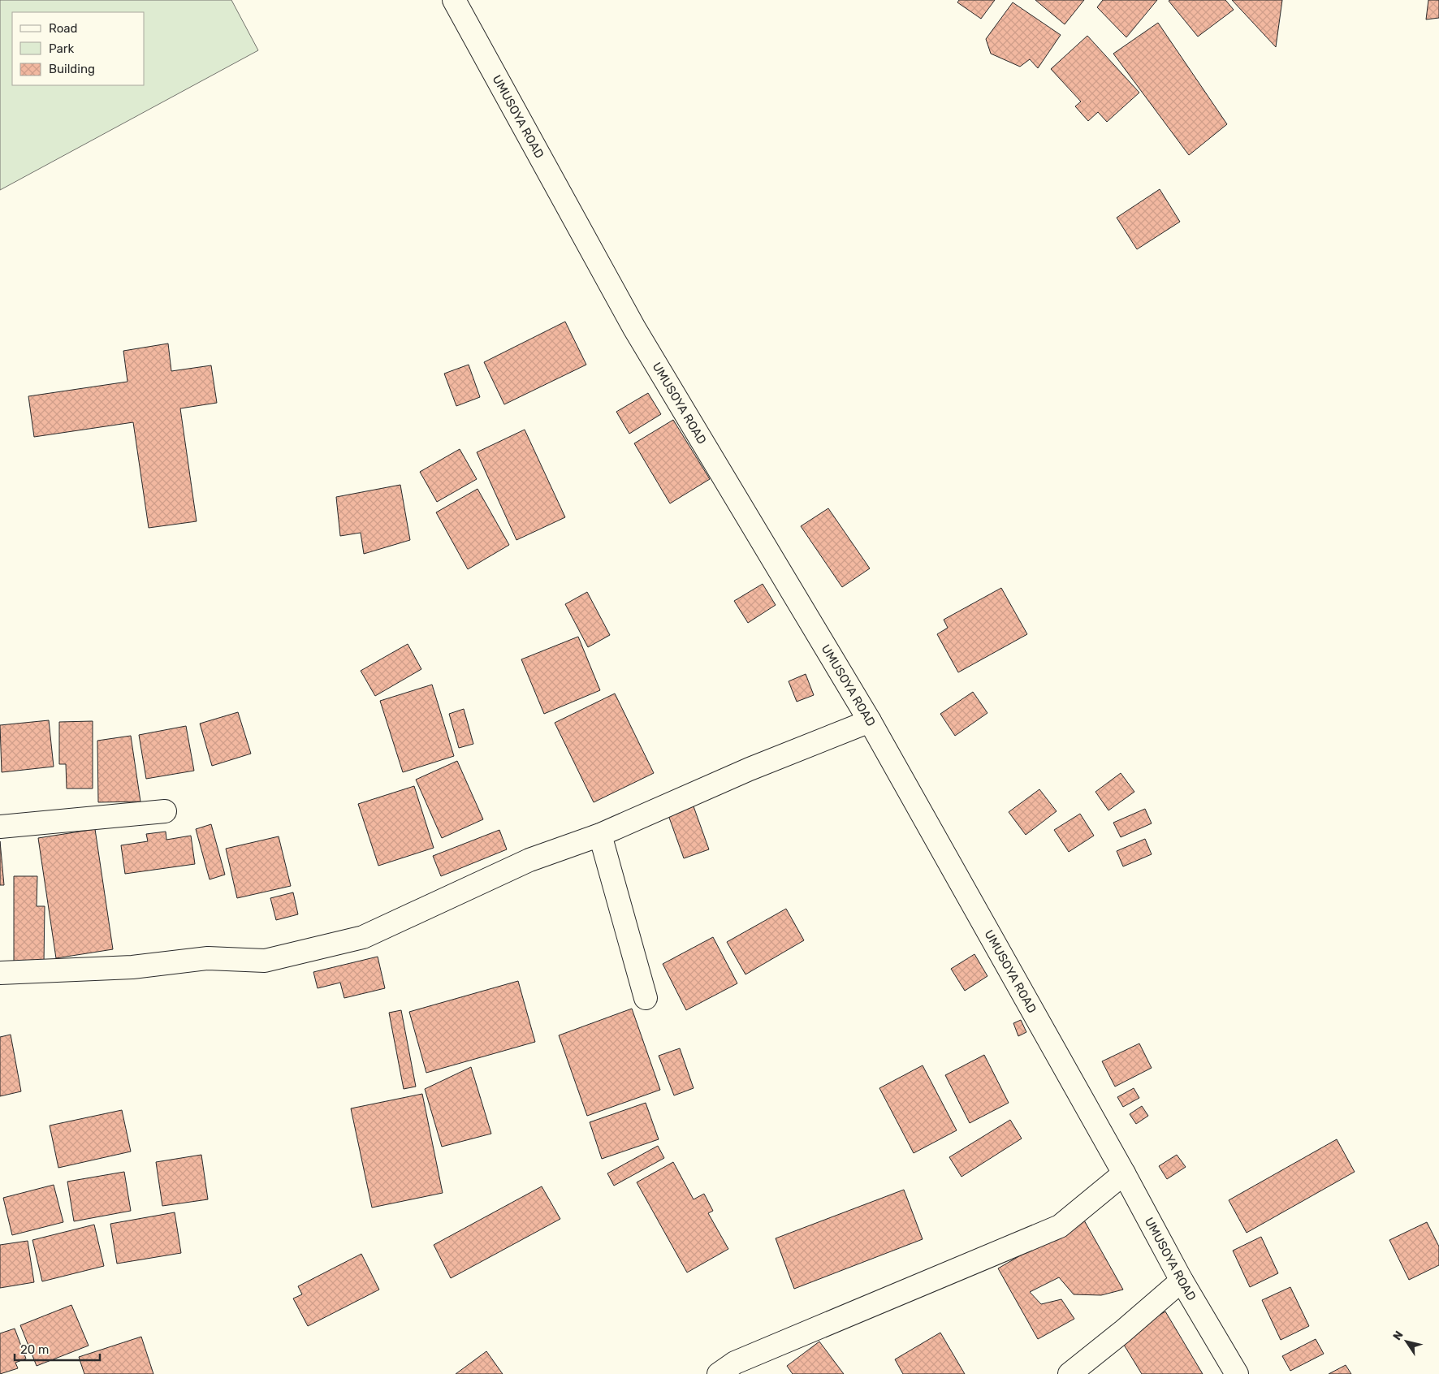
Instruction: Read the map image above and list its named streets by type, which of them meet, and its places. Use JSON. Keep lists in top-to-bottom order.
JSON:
{
  "streets": {
    "street": ["UMUSOYA ROAD"]
  },
  "legend": ["Road", "Park", "Building"],
  "scale_bar": "20 m",
  "north": "top left"
}
